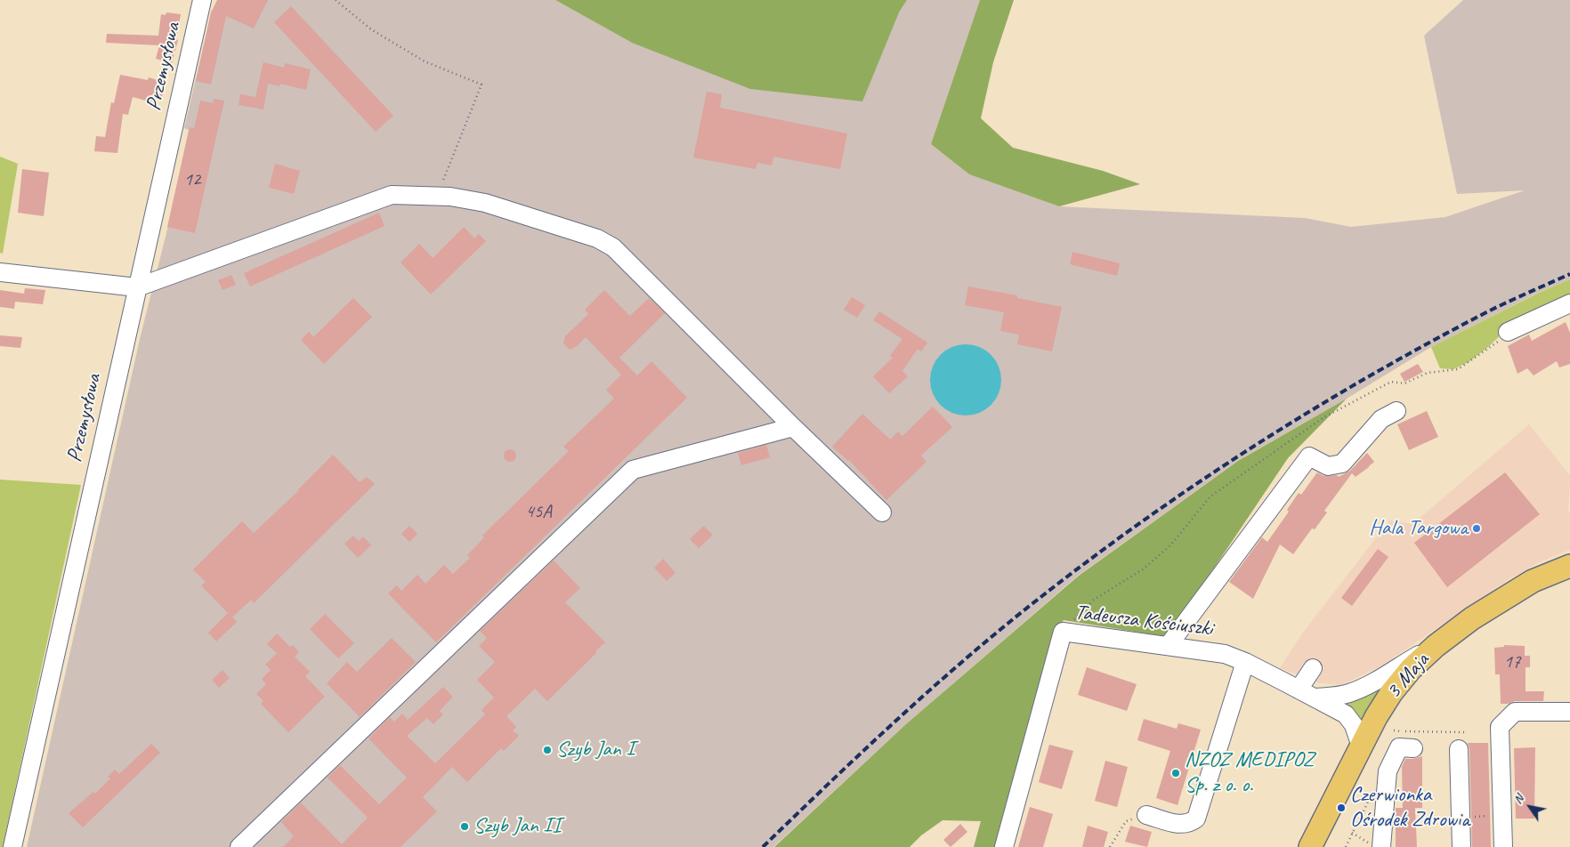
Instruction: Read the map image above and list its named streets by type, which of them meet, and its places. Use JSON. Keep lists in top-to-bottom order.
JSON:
{
  "streets": {
    "main road": ["3 Maja"],
    "street": ["Przemysłowa", "Tadeusza Kościuszki"]
  },
  "crossings": [
    ["Tadeusza Kościuszki", "3 Maja"]
  ],
  "places": [
    "Hala Targowa",
    "Szyb Jan I",
    "NZOZ MEDIPOZ Sp. z o. o.",
    "Czerwionka Ośrodek Zdrowia",
    "Szyb Jan II"
  ],
  "house_numbers": ["12", "45A", "17"],
  "north": "top left"
}
